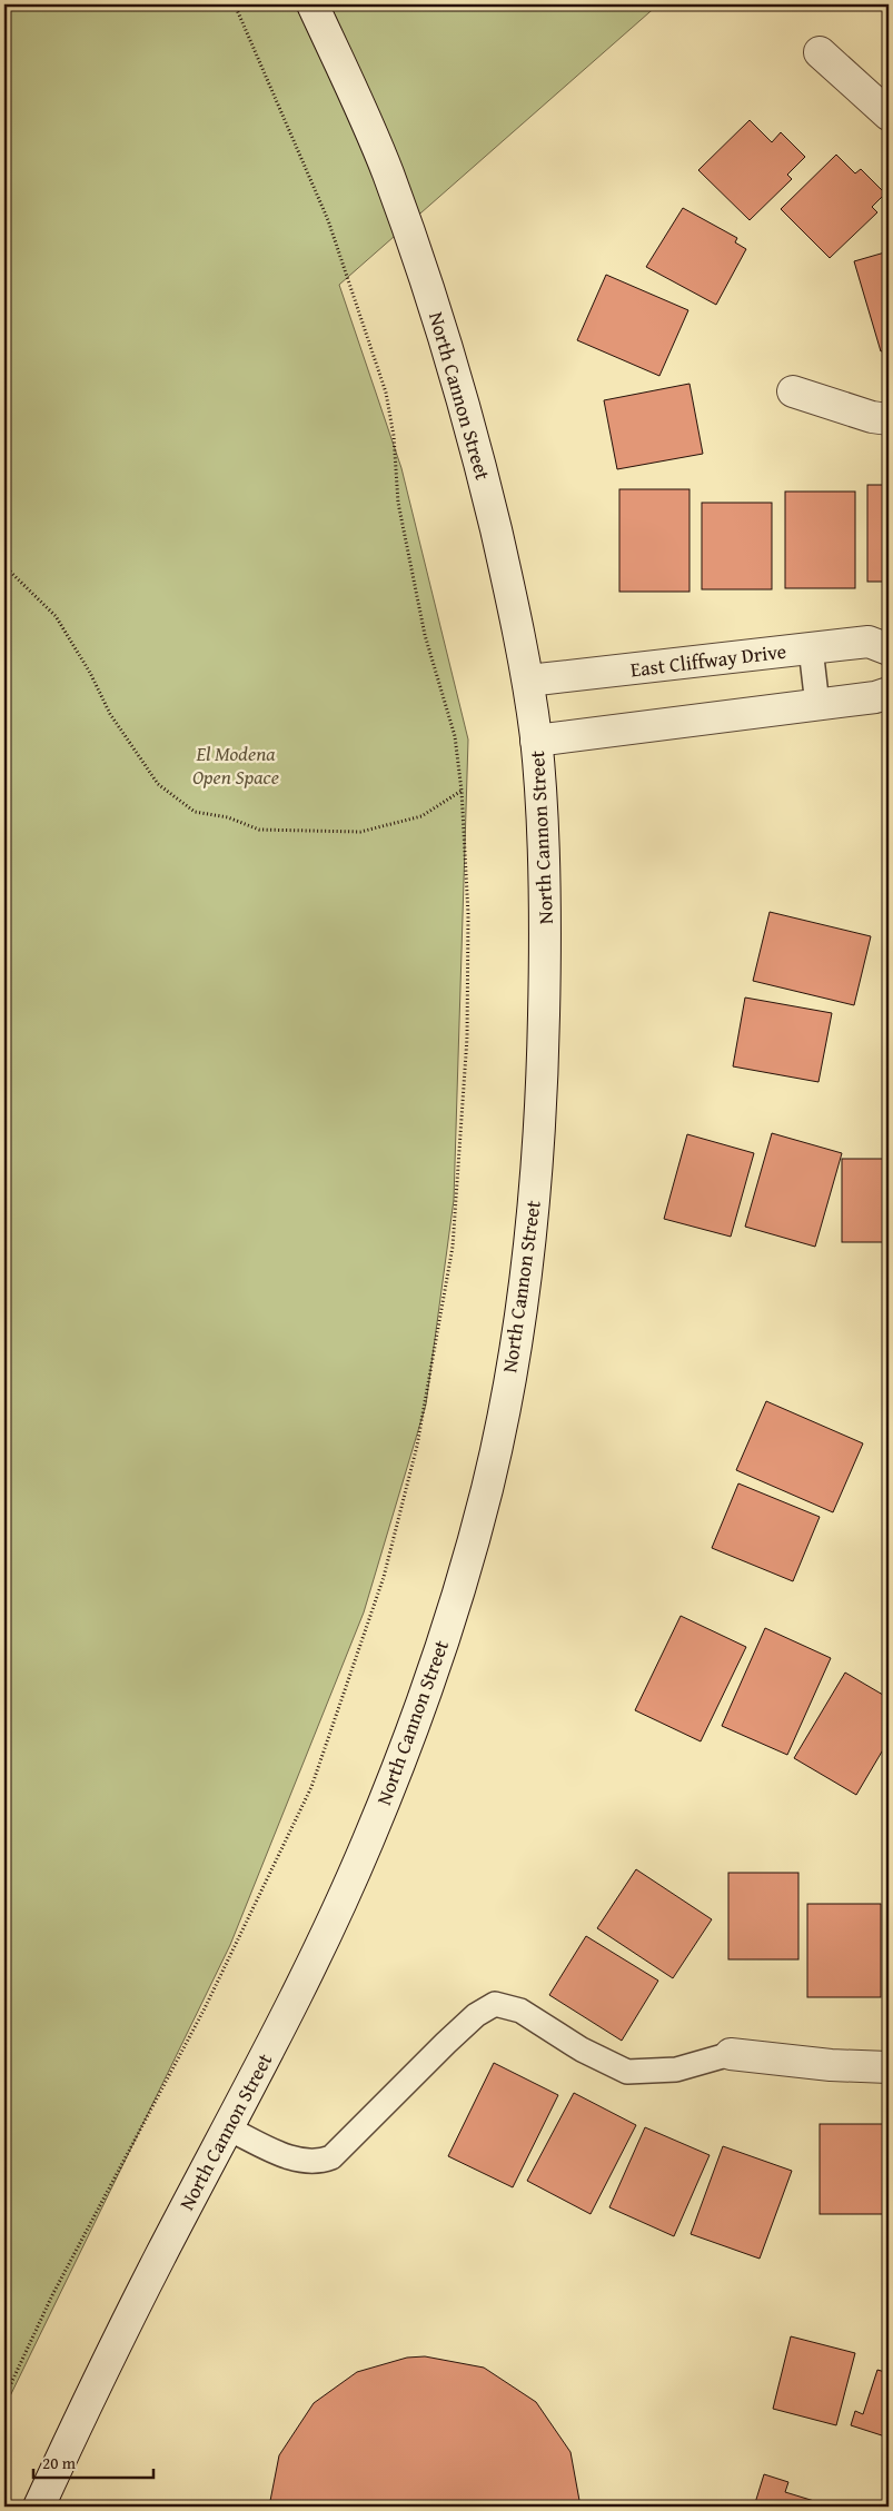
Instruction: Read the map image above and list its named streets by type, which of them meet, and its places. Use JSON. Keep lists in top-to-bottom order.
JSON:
{
  "streets": {
    "main road": ["North Cannon Street", "East Cliffway Drive"]
  },
  "crossings": [
    ["North Cannon Street", "East Cliffway Drive"]
  ],
  "parks": ["El Modena Open Space"],
  "scale_bar": "20 m"
}
